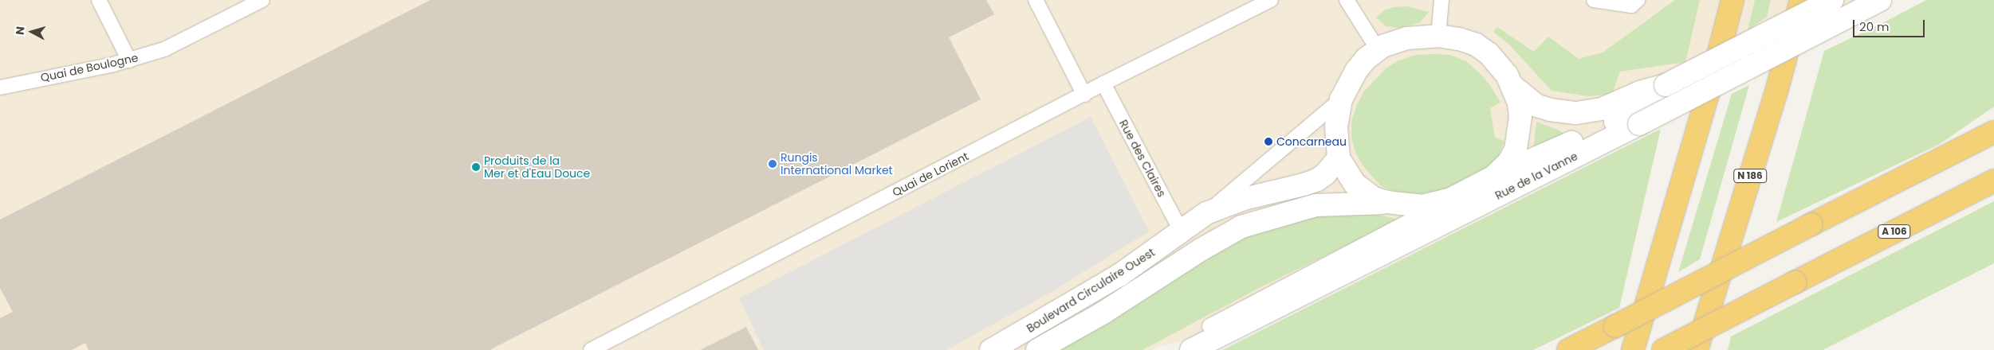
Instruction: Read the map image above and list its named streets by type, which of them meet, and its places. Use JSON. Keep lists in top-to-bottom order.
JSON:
{
  "streets": {
    "highway": ["N 186", "A 106"],
    "street": ["Rue de la Vanne", "Boulevard Circulaire Ouest"],
    "lane": ["Quai de Boulogne", "Rue des Claires", "Quai de Lorient"]
  },
  "crossings": [
    ["Rue des Claires", "Quai de Lorient"],
    ["Rue des Claires", "Boulevard Circulaire Ouest"]
  ],
  "places": ["Concarneau", "Rungis International Market", "Produits de la Mer et d'Eau Douce"],
  "scale_bar": "20 m",
  "north": "left"
}
